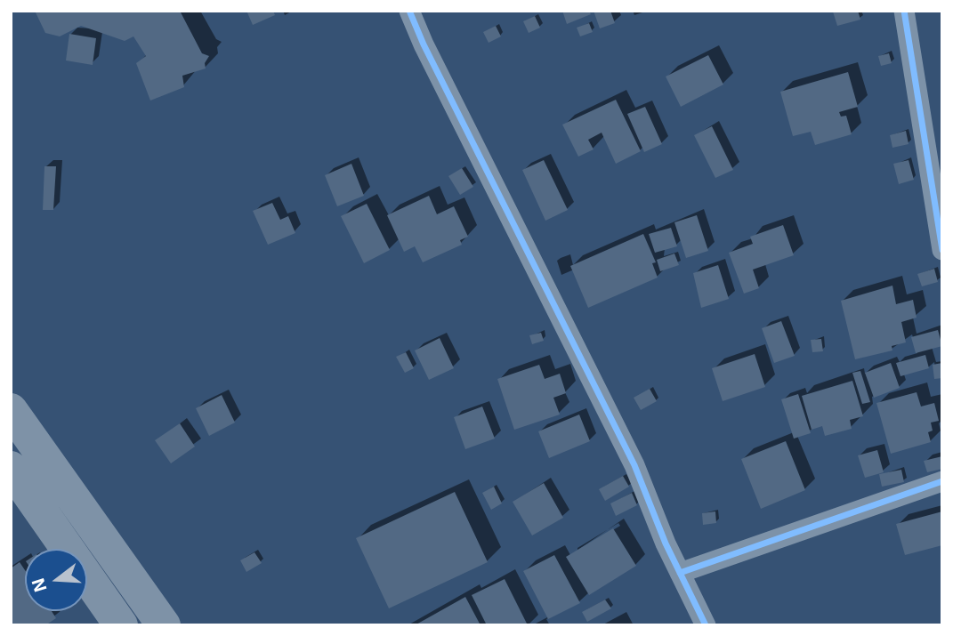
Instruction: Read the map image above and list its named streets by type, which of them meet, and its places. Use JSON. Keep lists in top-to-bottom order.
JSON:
{
  "north": "left"
}
